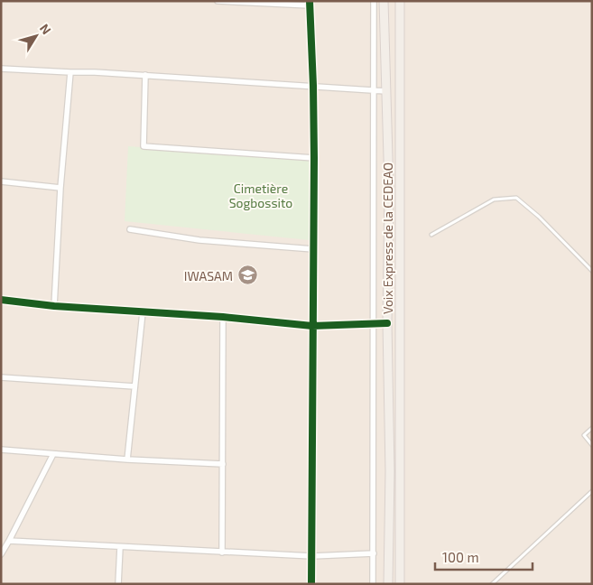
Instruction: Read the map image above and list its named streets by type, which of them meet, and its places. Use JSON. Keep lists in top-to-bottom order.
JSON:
{
  "streets": {
    "main road": ["Voix Express de la CEDEAO"]
  },
  "parks": ["Cimetière Sogbossito"],
  "places": {
    "school or university": ["IWASAM"]
  },
  "scale_bar": "100 m",
  "north": "top right"
}
